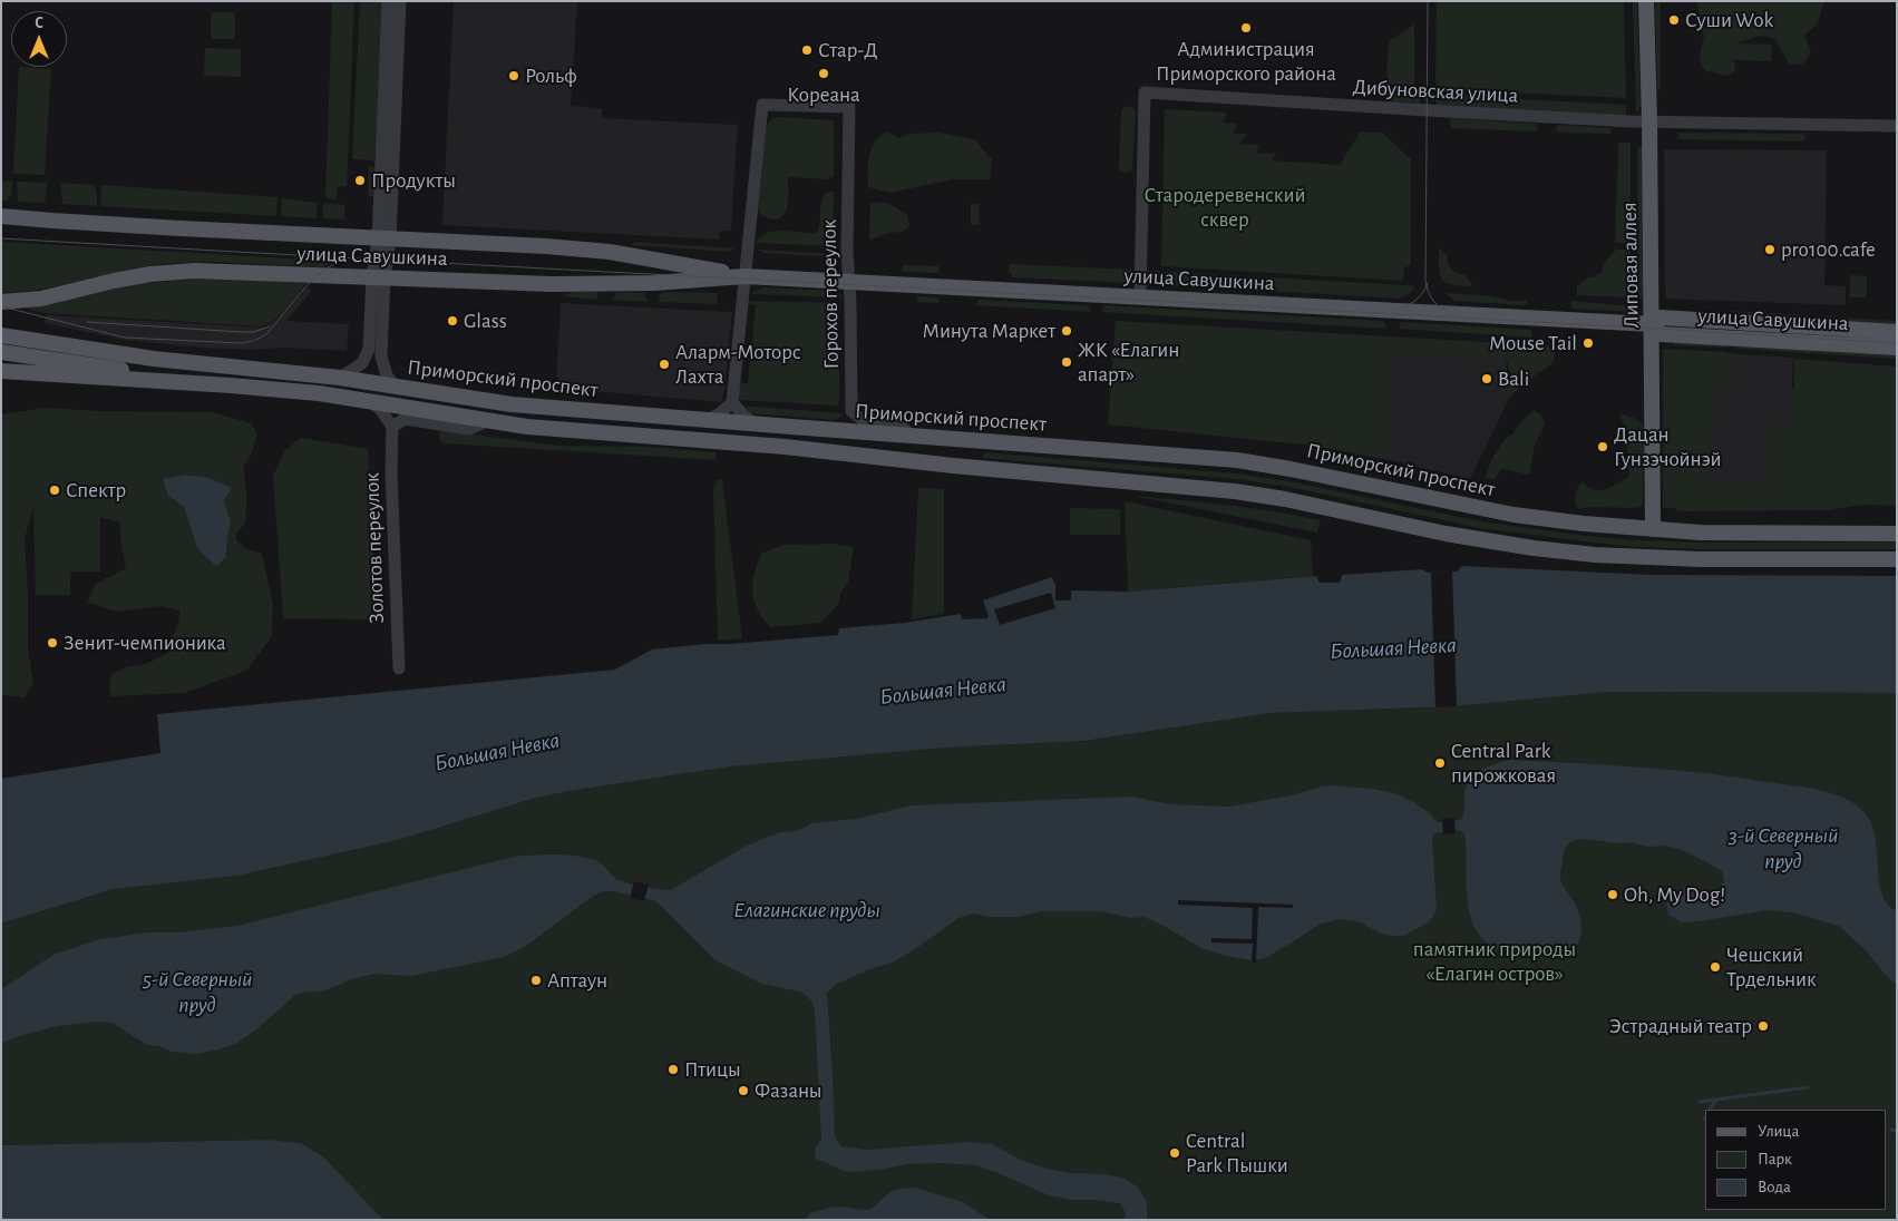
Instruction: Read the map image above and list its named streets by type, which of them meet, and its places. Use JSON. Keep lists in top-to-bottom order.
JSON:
{
  "streets": {
    "main road": ["улица Савушкина", "Липовая аллея", "Приморский проспект"],
    "street": ["Дибуновская улица", "Горохов переулок", "Золотов переулок"]
  },
  "crossings": [
    ["Дибуновская улица", "улица Савушкина"],
    ["Дибуновская улица", "Липовая аллея"],
    ["улица Савушкина", "Липовая аллея"],
    ["улица Савушкина", "Горохов переулок"],
    ["Липовая аллея", "Приморский проспект"],
    ["Горохов переулок", "Приморский проспект"]
  ],
  "water": [
    "Большая Невка",
    "3-й Северный пруд",
    "Елагинские пруды",
    "5-й Северный пруд"
  ],
  "parks": ["Стародеревенский сквер", "памятник природы «Елагин остров»"],
  "places": [
    "Суши Wok",
    "Администрация Приморского района",
    "Стар-Д",
    "Кореана",
    "Рольф",
    "Продукты",
    "pro100.cafe",
    "Glass",
    "Минута Маркет",
    "Mouse Tail",
    "ЖК «Елагин апарт»",
    "Аларм-Моторс Лахта",
    "Bali",
    "Дацан Гунзэчойнэй",
    "Спектр",
    "Зенит-чемпионика",
    "Central Park пирожковая",
    "Oh, My Dog!",
    "Чешский Трдельник",
    "Аптаун",
    "Эстрадный театр",
    "Птицы",
    "Фазаны",
    "Central Park Пышки"
  ],
  "legend": ["Улица", "Парк", "Вода"],
  "north": "top"
}
